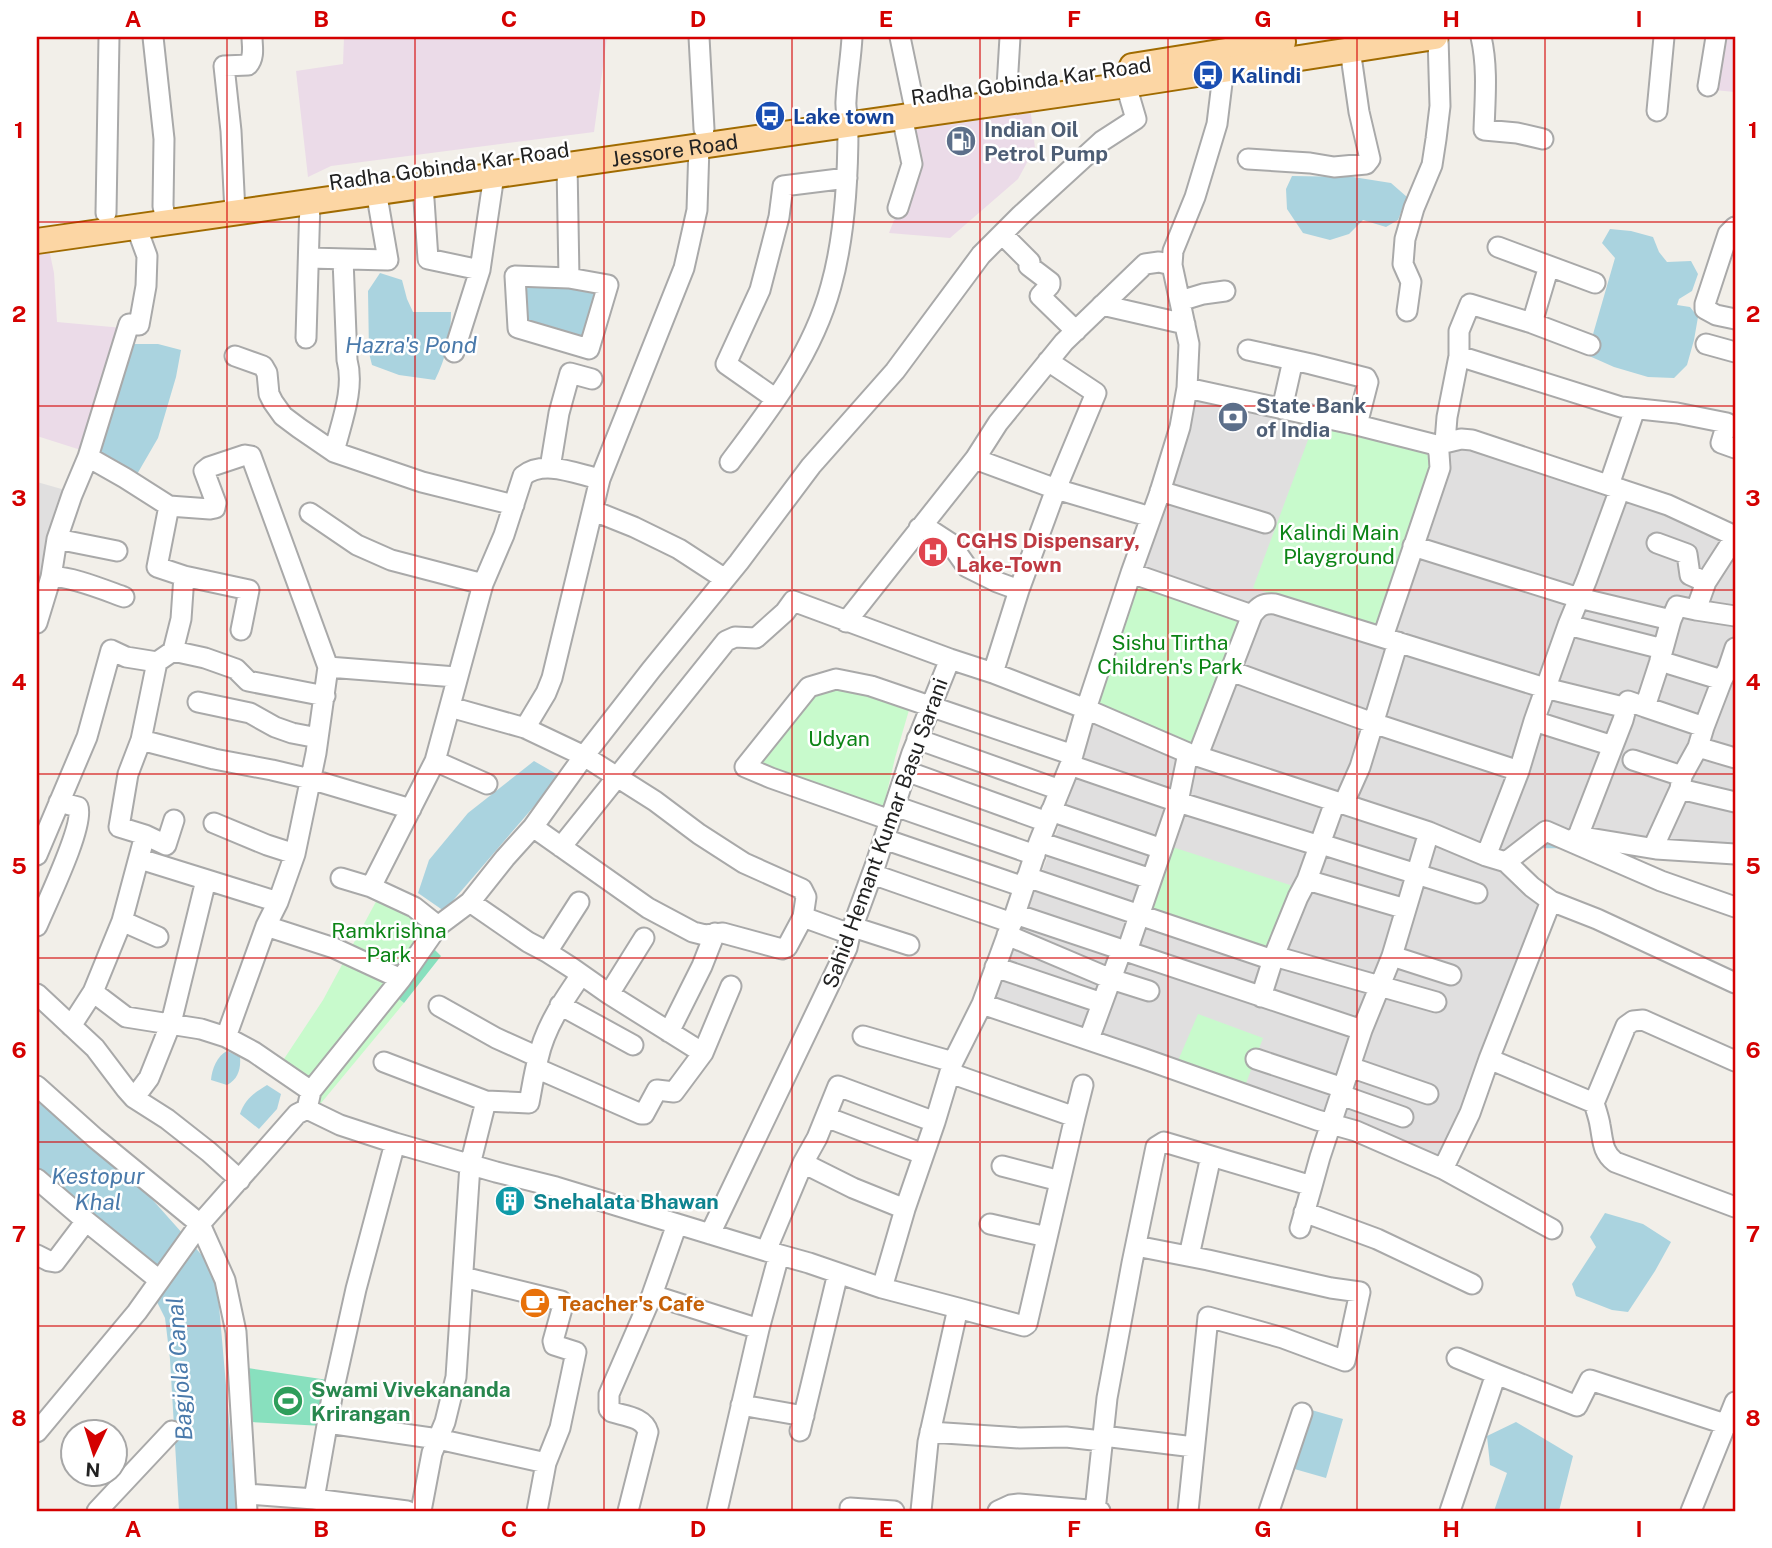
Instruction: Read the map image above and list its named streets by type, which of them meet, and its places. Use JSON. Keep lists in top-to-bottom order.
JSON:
{
  "streets": {
    "main road": ["Radha Gobinda Kar Road", "Jessore Road"],
    "street": ["Sahid Hemant Kumar Basu Sarani"]
  },
  "crossings": [
    ["Radha Gobinda Kar Road", "Jessore Road"]
  ],
  "water": ["Hazra's Pond", "Kestopur Khal", "Bagjola Canal"],
  "parks": [
    "Kalindi Main Playground",
    "Sishu Tirtha Children's Park",
    "Udyan",
    "Ramkrishna Park"
  ],
  "places": {
    "bus stop": ["Kalindi", "Lake town"],
    "fuel station": ["Indian Oil Petrol Pump"],
    "bank": ["State Bank of India"],
    "hospital": ["CGHS Dispensary, Lake-Town"],
    "building": ["Snehalata Bhawan"],
    "cafe": ["Teacher's Cafe"],
    "sports": ["Swami Vivekananda Krirangan"]
  },
  "north": "bottom",
  "grid": {
    "columns": [
      "A",
      "B",
      "C",
      "D",
      "E",
      "F",
      "G",
      "H",
      "I"
    ],
    "rows": [
      "1",
      "2",
      "3",
      "4",
      "5",
      "6",
      "7",
      "8"
    ]
  }
}
